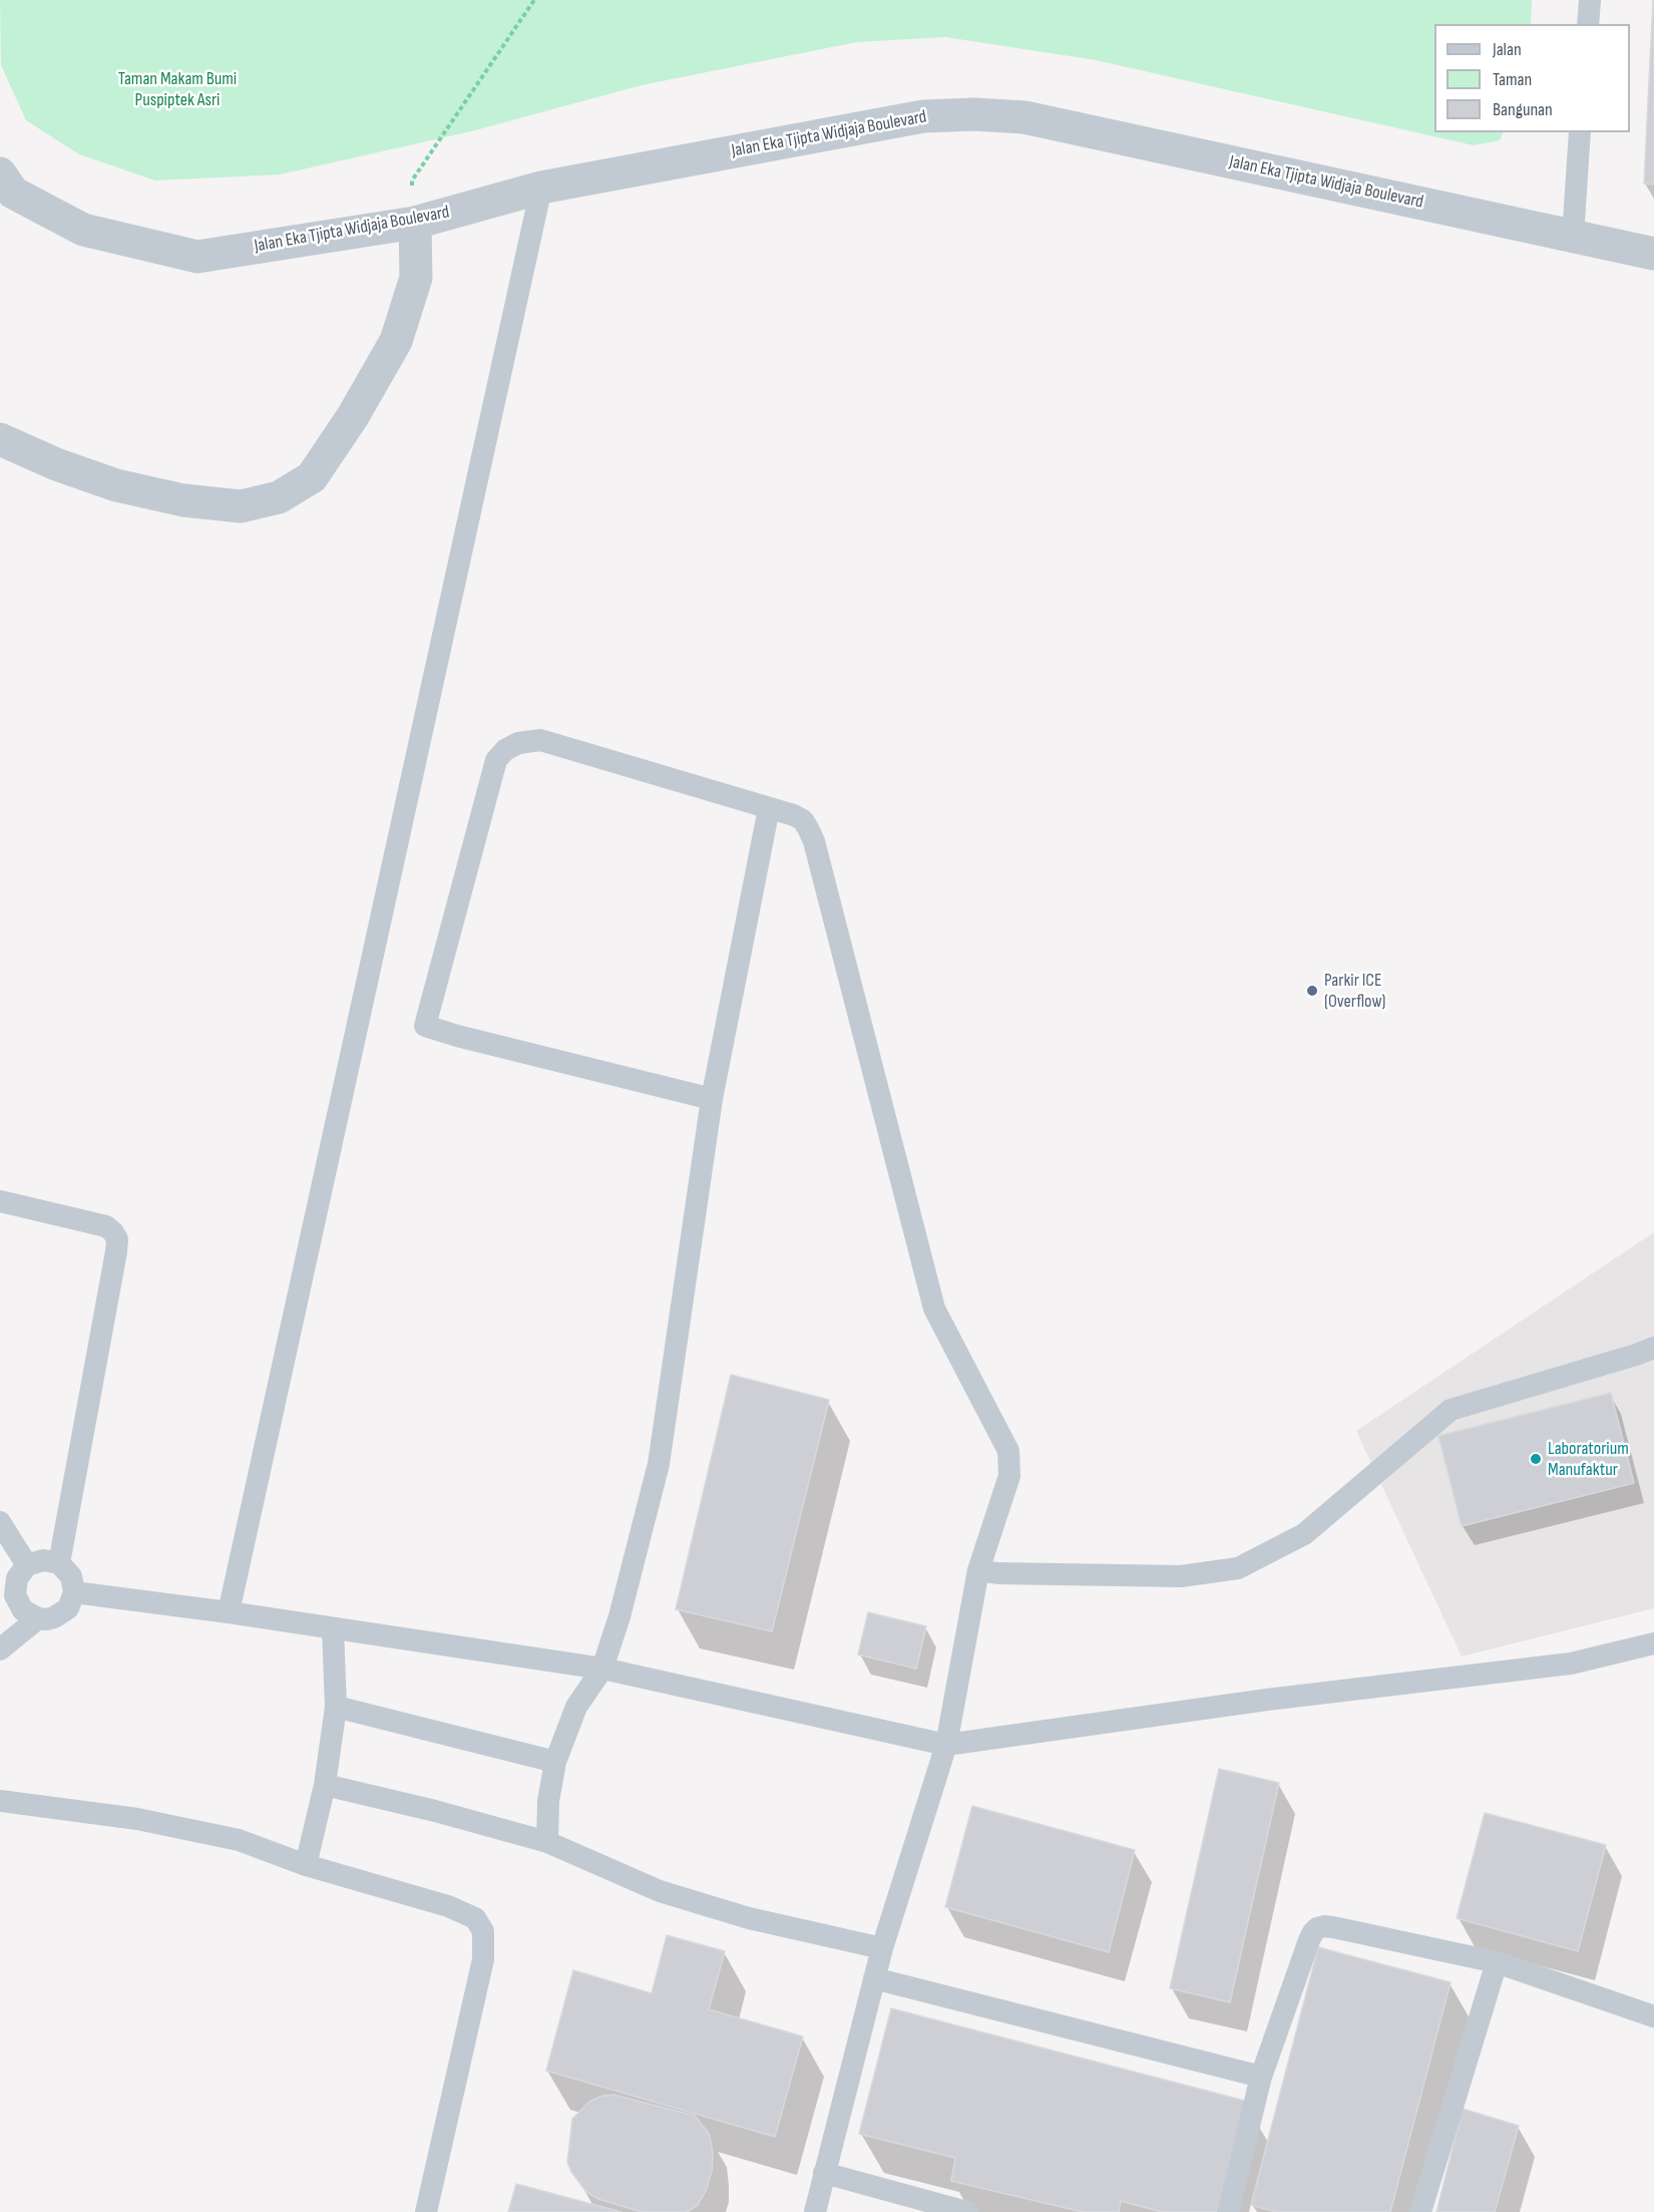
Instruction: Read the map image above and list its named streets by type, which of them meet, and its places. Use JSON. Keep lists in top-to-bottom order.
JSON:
{
  "streets": {
    "street": ["Jalan Eka Tjipta Widjaja Boulevard"]
  },
  "parks": ["Taman Makam Bumi Puspiptek Asri"],
  "places": ["Parkir ICE (Overflow)", "Laboratorium Manufaktur"],
  "legend": ["Jalan", "Taman", "Bangunan"]
}
